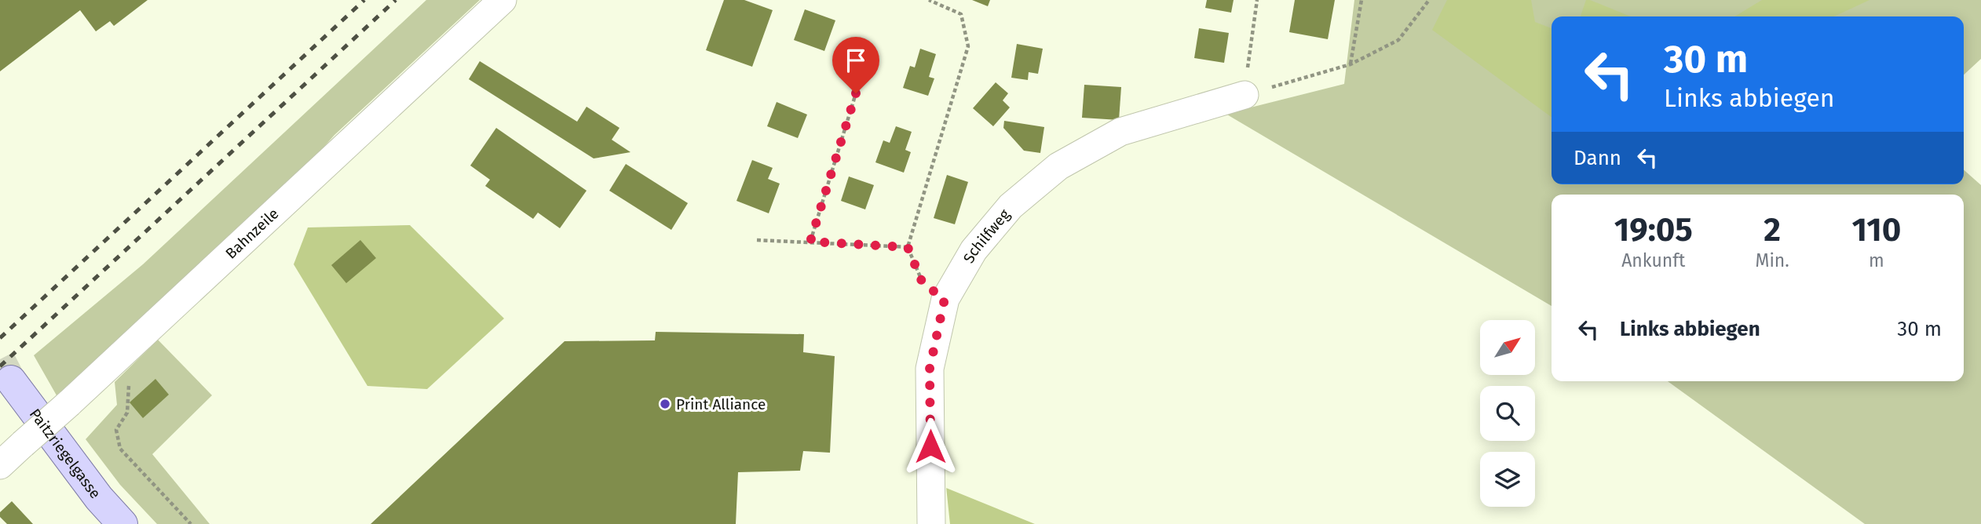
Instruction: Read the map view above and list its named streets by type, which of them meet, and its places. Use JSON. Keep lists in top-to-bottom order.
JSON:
{
  "streets": {
    "main road": ["Paitzriegelgasse"],
    "street": ["Bahnzeile", "Schilfweg"]
  },
  "places": ["Print Alliance"],
  "north": "top right",
  "page": {
    "turn": ["30 m", "Links abbiegen"],
    "then": "Dann",
    "eta": [
      "19:05",
      "Ankunft",
      "2",
      "Min.",
      "110",
      "m"
    ],
    "list": [
      {
        "name": "Links abbiegen",
        "value": "30 m"
      }
    ]
  }
}
